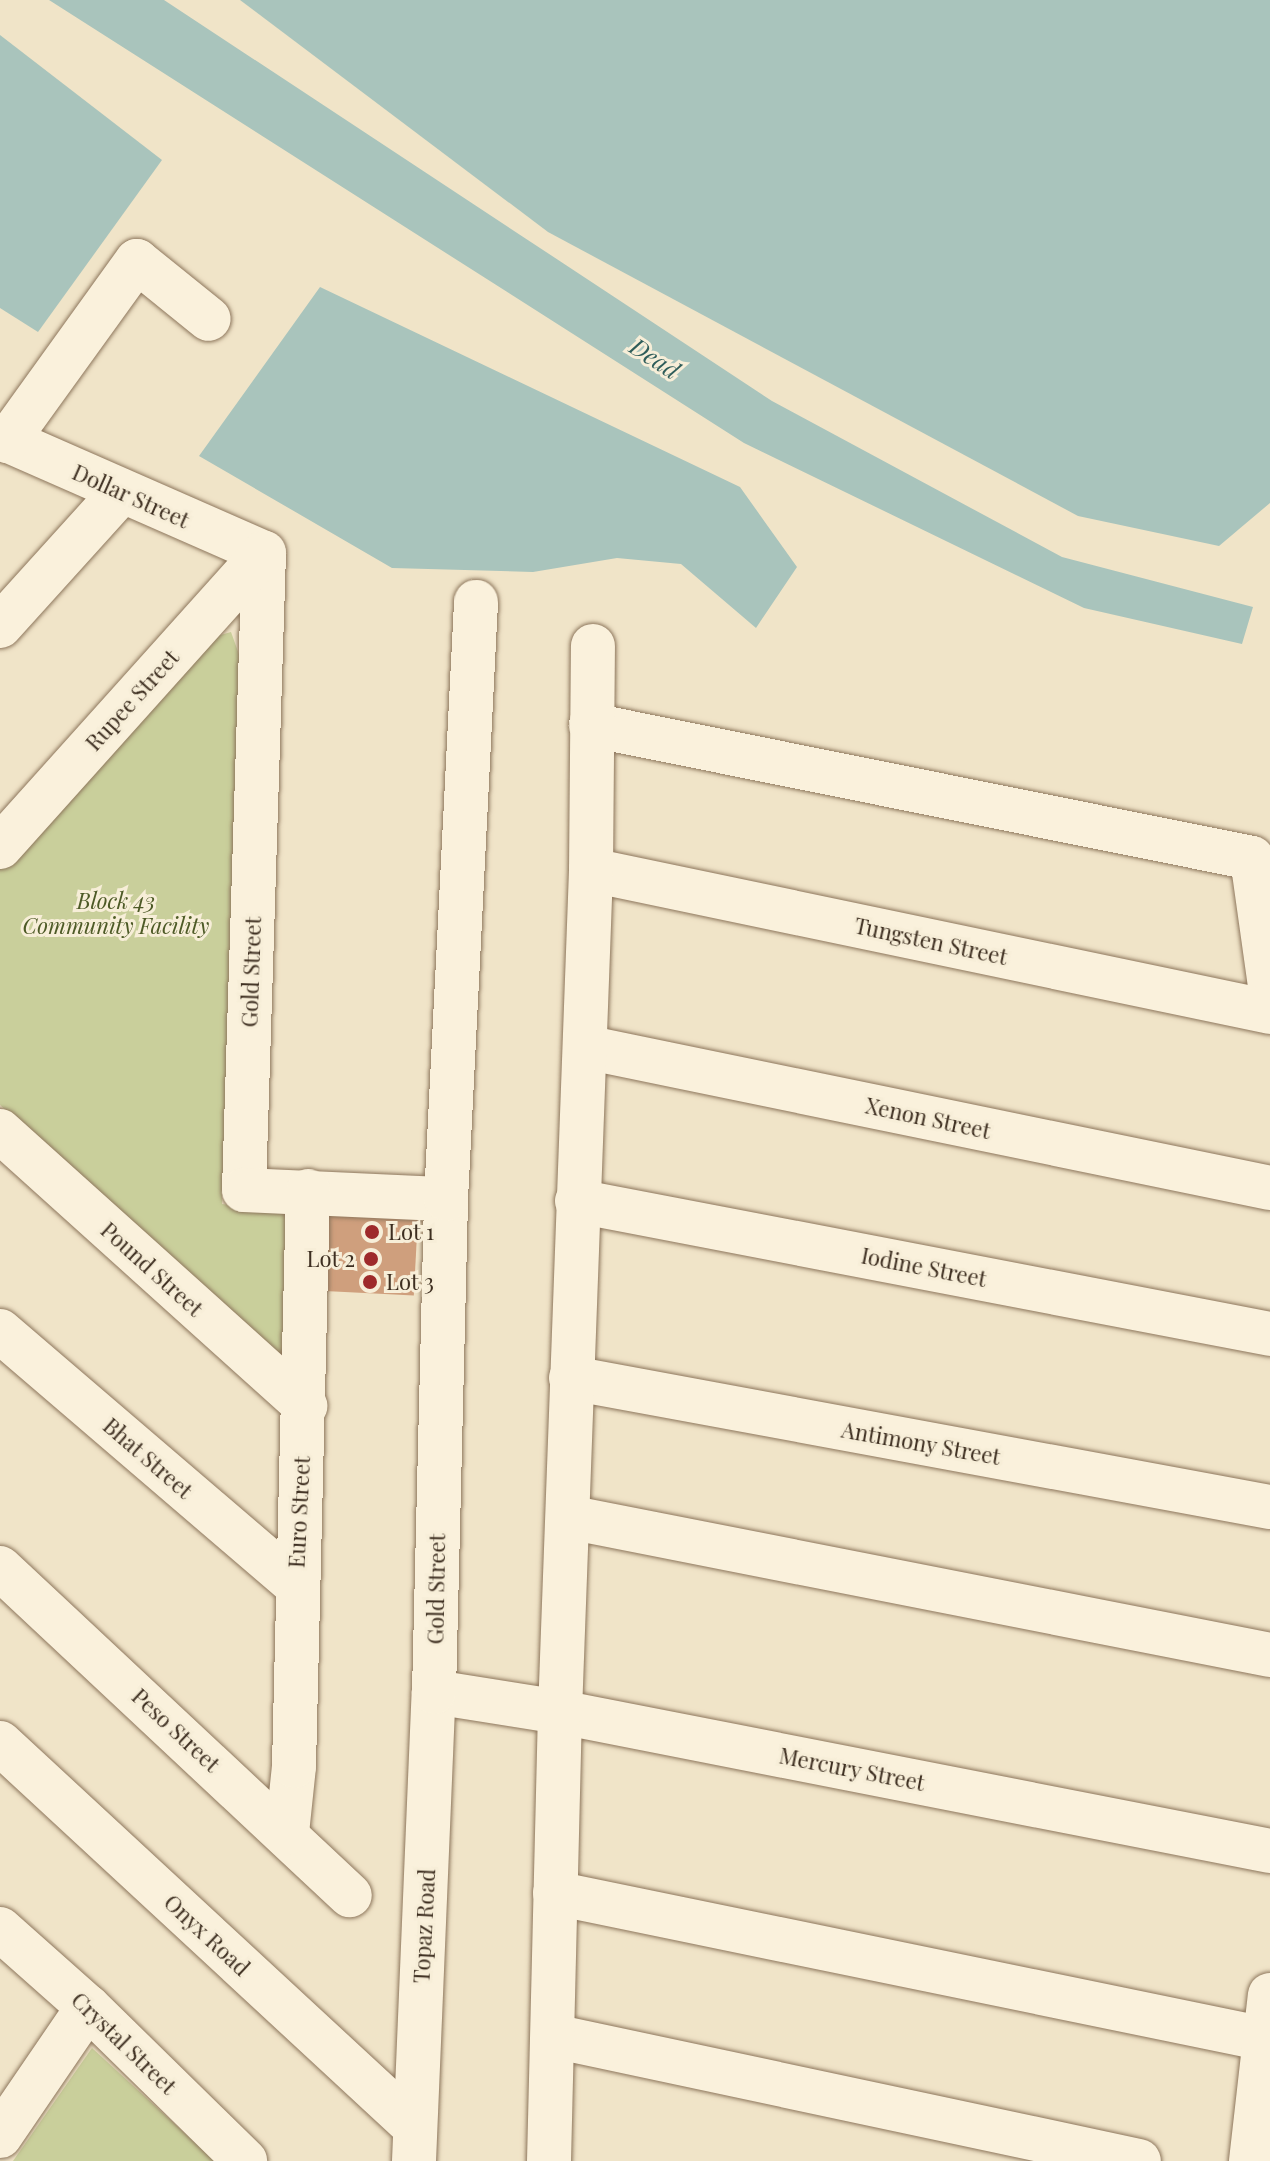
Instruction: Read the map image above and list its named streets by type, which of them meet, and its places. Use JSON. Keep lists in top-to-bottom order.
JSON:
{
  "streets": {
    "street": [
      "Dollar Street",
      "Rupee Street",
      "Tungsten Street",
      "Gold Street",
      "Xenon Street",
      "Iodine Street",
      "Pound Street",
      "Antimony Street",
      "Bhat Street",
      "Euro Street",
      "Peso Street",
      "Mercury Street",
      "Topaz Road",
      "Onyx Road",
      "Crystal Street"
    ]
  },
  "crossings": [
    ["Dollar Street", "Rupee Street"],
    ["Dollar Street", "Gold Street"],
    ["Rupee Street", "Gold Street"],
    ["Gold Street", "Euro Street"],
    ["Gold Street", "Mercury Street"],
    ["Gold Street", "Topaz Road"],
    ["Pound Street", "Euro Street"],
    ["Bhat Street", "Euro Street"],
    ["Euro Street", "Peso Street"],
    ["Mercury Street", "Topaz Road"],
    ["Topaz Road", "Onyx Road"]
  ],
  "water": ["Dead"],
  "parks": ["Block 43 Community Facility"],
  "places": ["Lot 1", "Lot 2", "Lot 3"]
}
